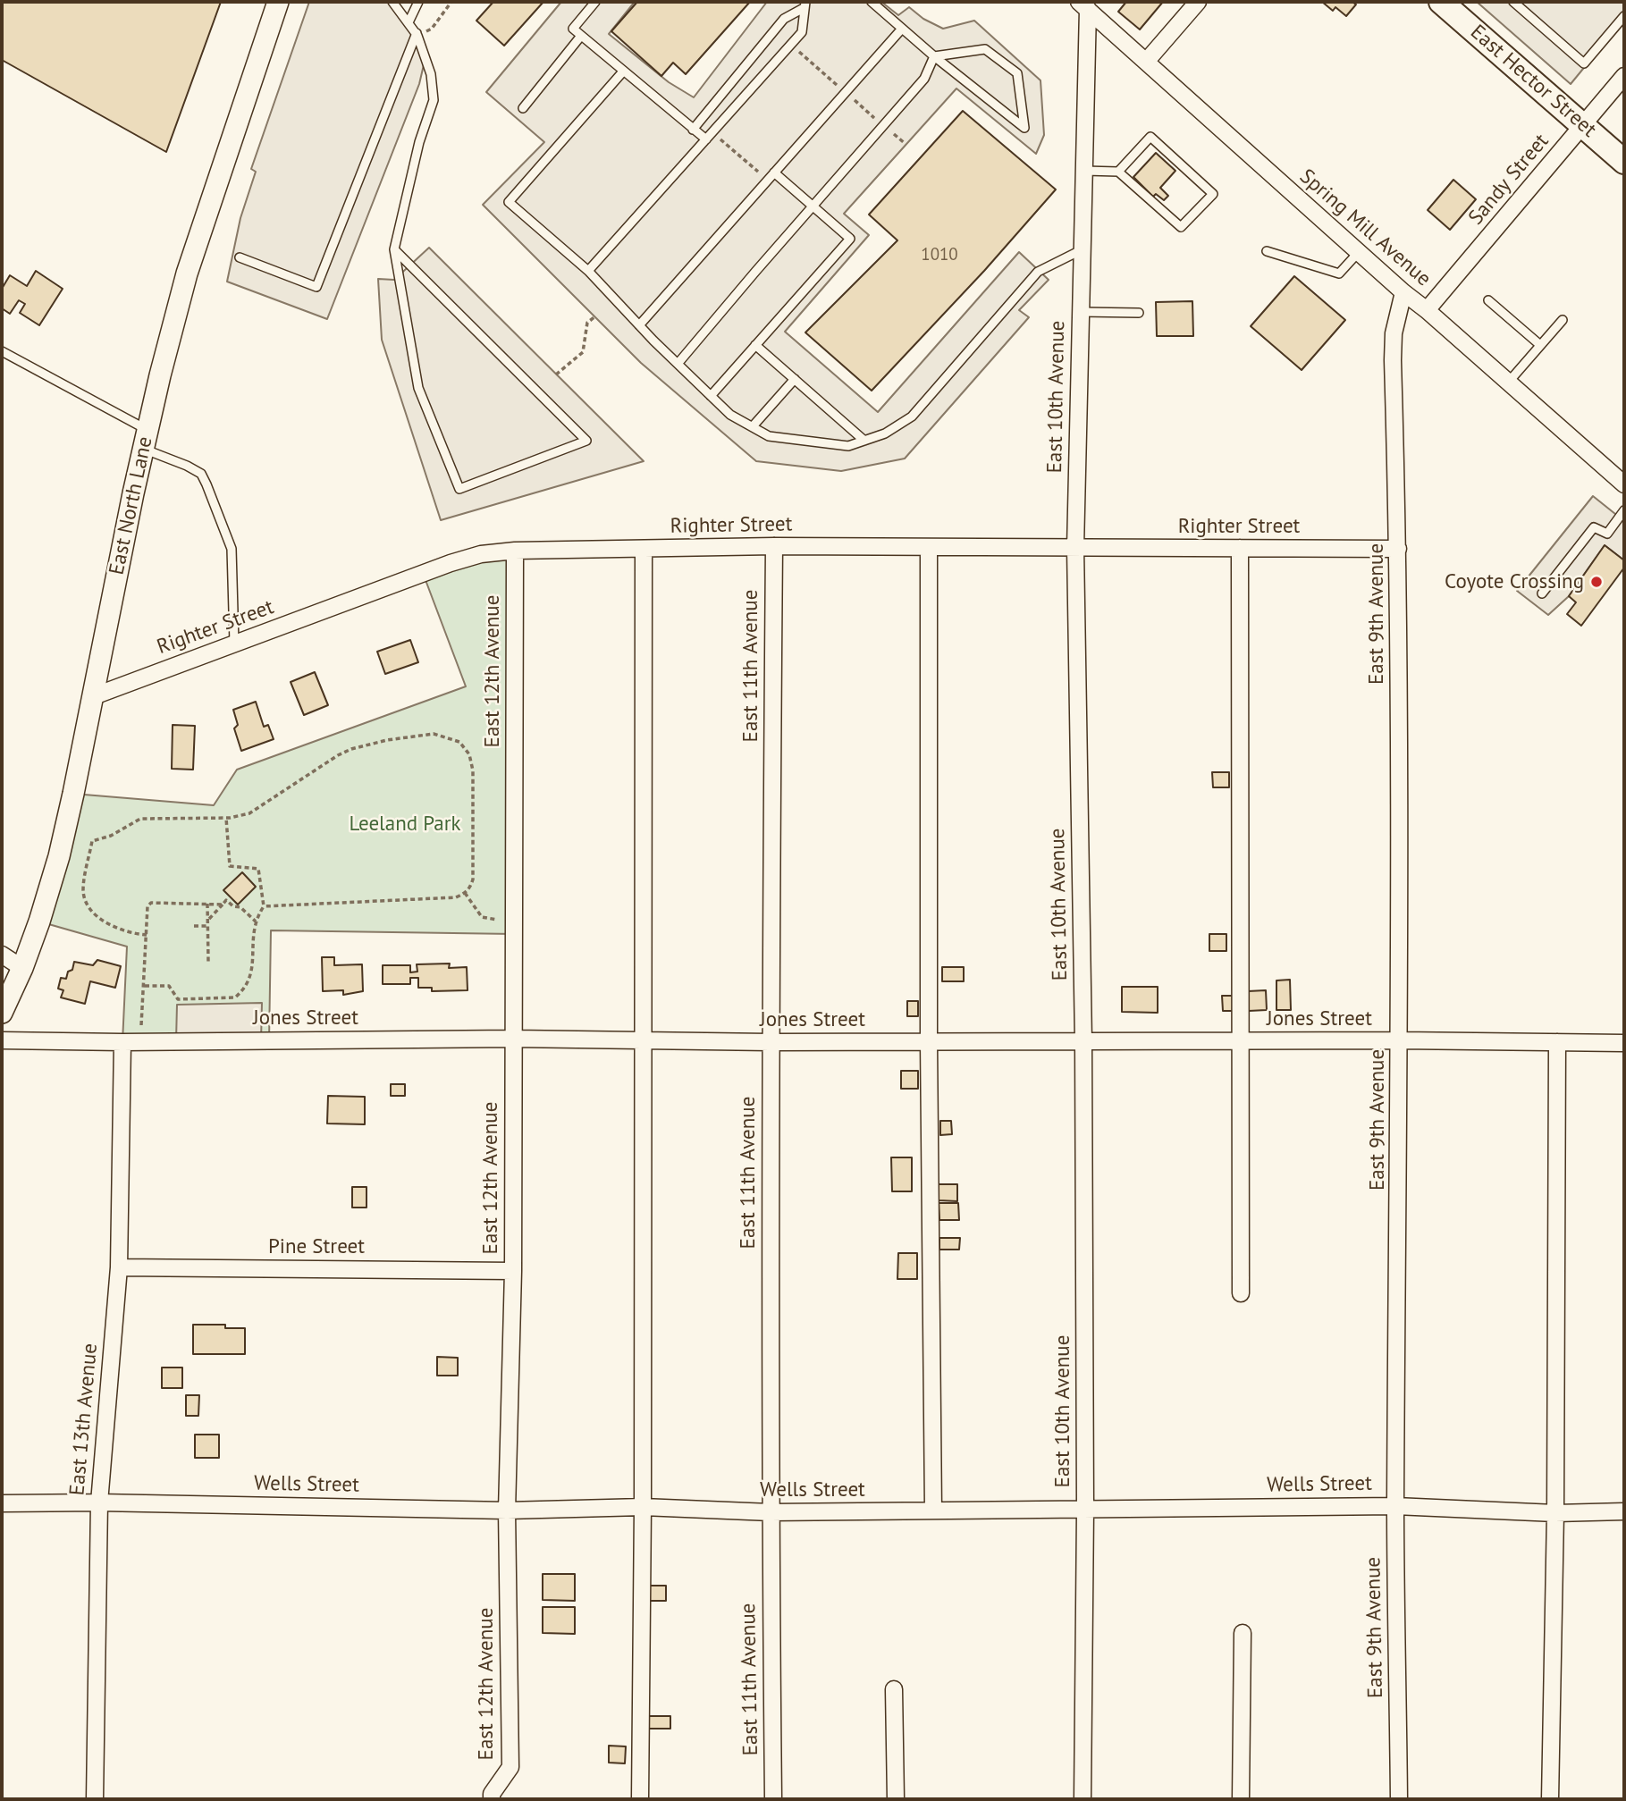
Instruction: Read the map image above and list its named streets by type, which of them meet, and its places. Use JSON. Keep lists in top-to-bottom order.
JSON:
{
  "streets": {
    "main road": ["East Hector Street"],
    "street": [
      "Sandy Street",
      "Spring Mill Avenue",
      "East 10th Avenue",
      "East North Lane",
      "Righter Street",
      "East 9th Avenue",
      "East 11th Avenue",
      "East 12th Avenue",
      "Jones Street",
      "Pine Street",
      "East 13th Avenue",
      "Wells Street"
    ]
  },
  "crossings": [
    ["East Hector Street", "Sandy Street"],
    ["Sandy Street", "Spring Mill Avenue"],
    ["Spring Mill Avenue", "East 10th Avenue"],
    ["Spring Mill Avenue", "East 9th Avenue"],
    ["East 10th Avenue", "Righter Street"],
    ["East 10th Avenue", "Jones Street"],
    ["East 10th Avenue", "Wells Street"],
    ["East North Lane", "Righter Street"],
    ["Righter Street", "East 9th Avenue"],
    ["Righter Street", "East 11th Avenue"],
    ["Righter Street", "East 12th Avenue"],
    ["East 9th Avenue", "Jones Street"],
    ["East 9th Avenue", "Wells Street"],
    ["East 11th Avenue", "Jones Street"],
    ["East 11th Avenue", "Wells Street"],
    ["East 12th Avenue", "Jones Street"],
    ["East 12th Avenue", "Pine Street"],
    ["East 12th Avenue", "Wells Street"],
    ["Jones Street", "East 13th Avenue"],
    ["Pine Street", "East 13th Avenue"],
    ["East 13th Avenue", "Wells Street"]
  ],
  "parks": ["Leeland Park"],
  "places": ["Coyote Crossing"],
  "house_numbers": ["1010"]
}
